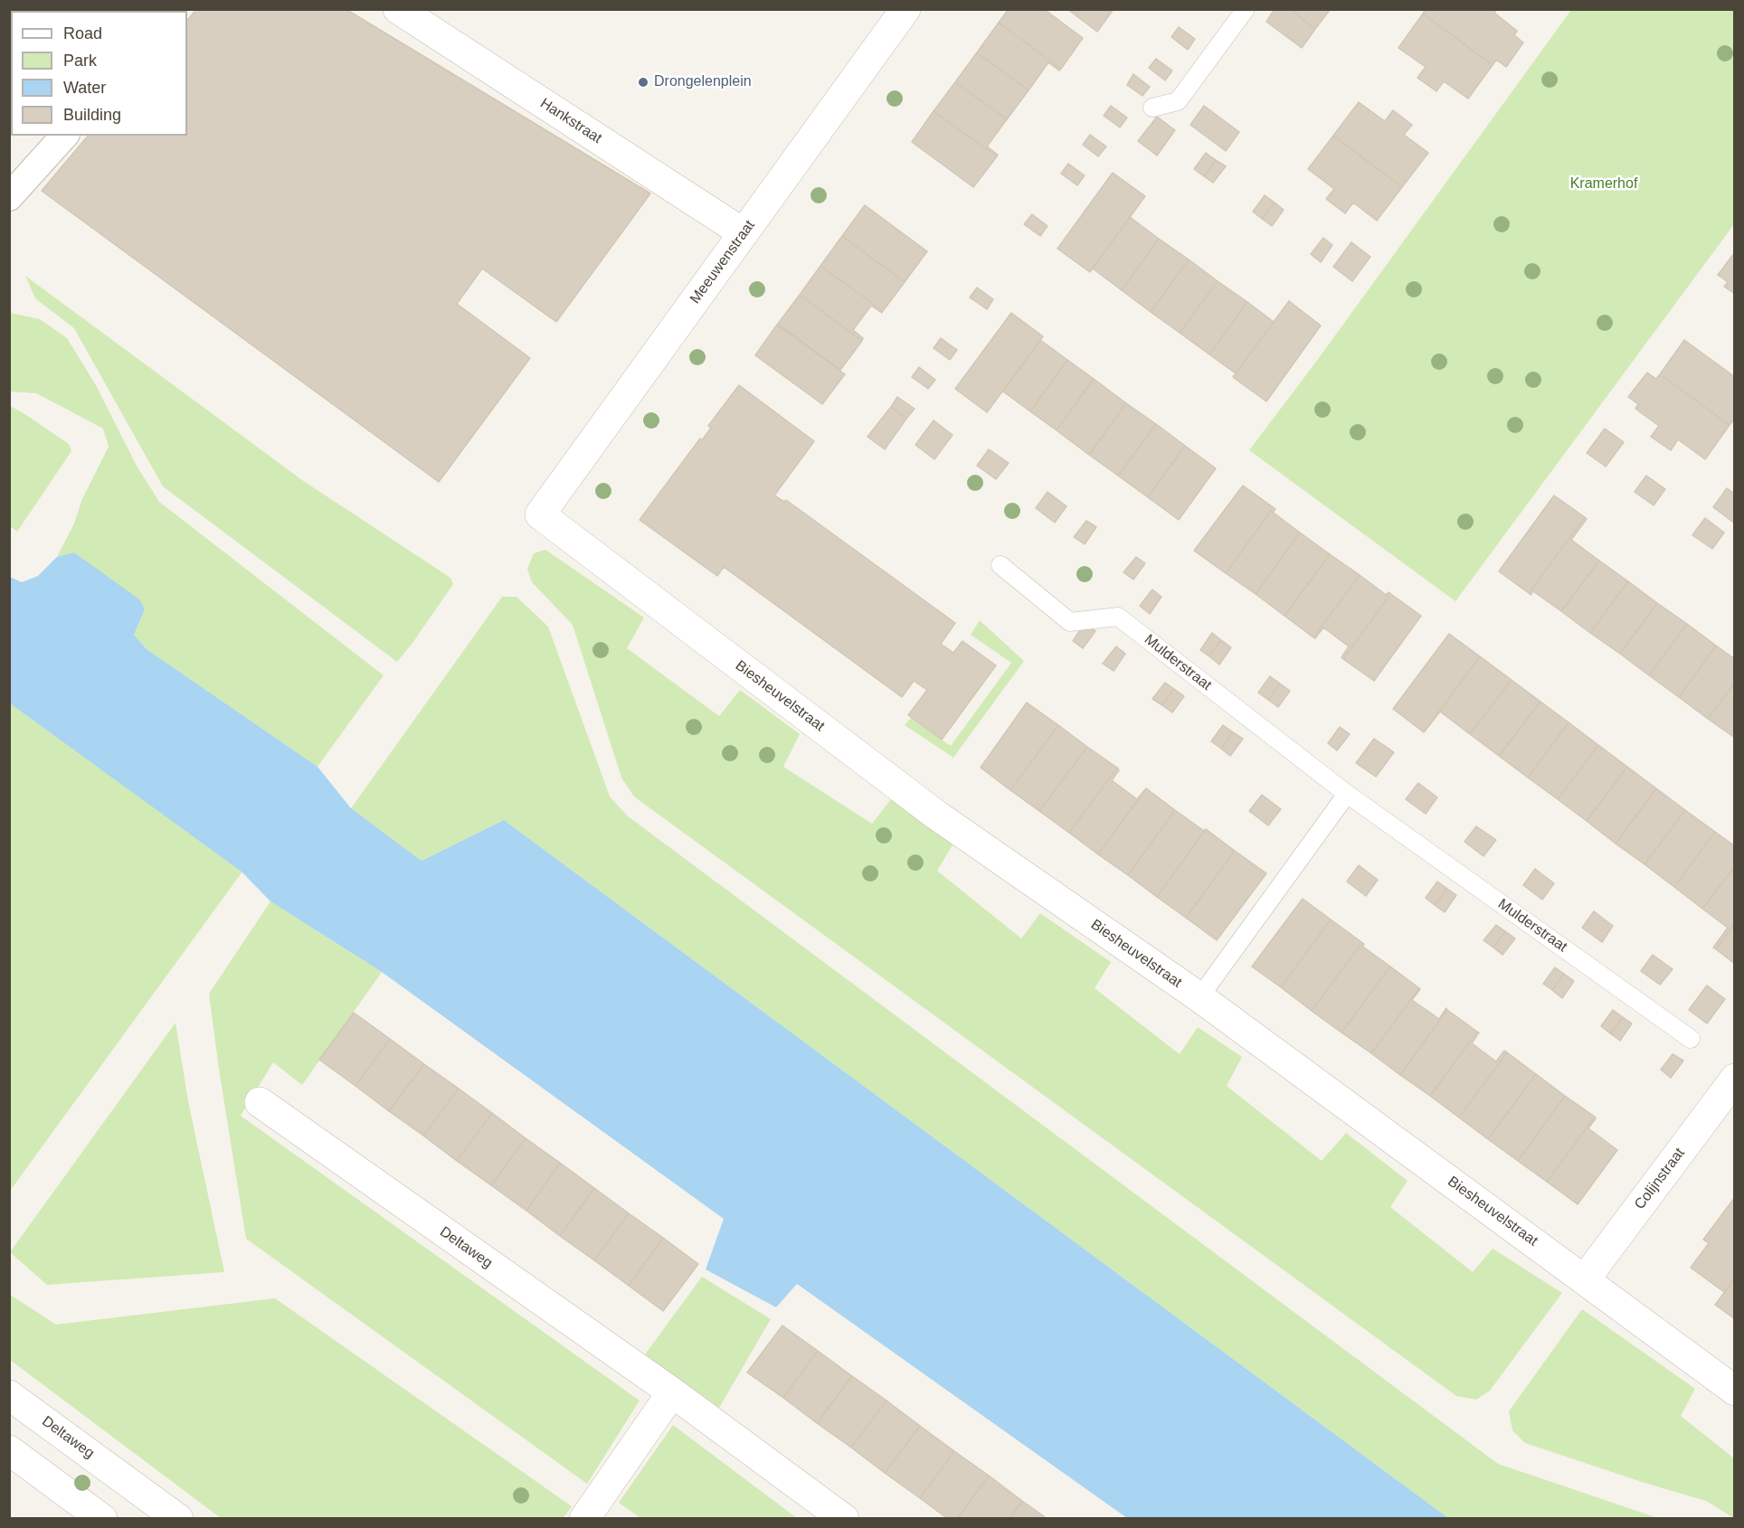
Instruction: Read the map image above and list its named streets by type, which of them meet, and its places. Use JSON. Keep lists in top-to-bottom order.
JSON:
{
  "streets": {
    "street": [
      "Hankstraat",
      "Meeuwenstraat",
      "Biesheuvelstraat",
      "Colijnstraat",
      "Deltaweg"
    ],
    "lane": ["Mulderstraat"]
  },
  "crossings": [
    ["Hankstraat", "Meeuwenstraat"],
    ["Meeuwenstraat", "Biesheuvelstraat"],
    ["Biesheuvelstraat", "Colijnstraat"]
  ],
  "parks": ["Kramerhof"],
  "places": ["Drongelenplein"],
  "legend": [
    "Road",
    "Park",
    "Water",
    "Building"
  ]
}
